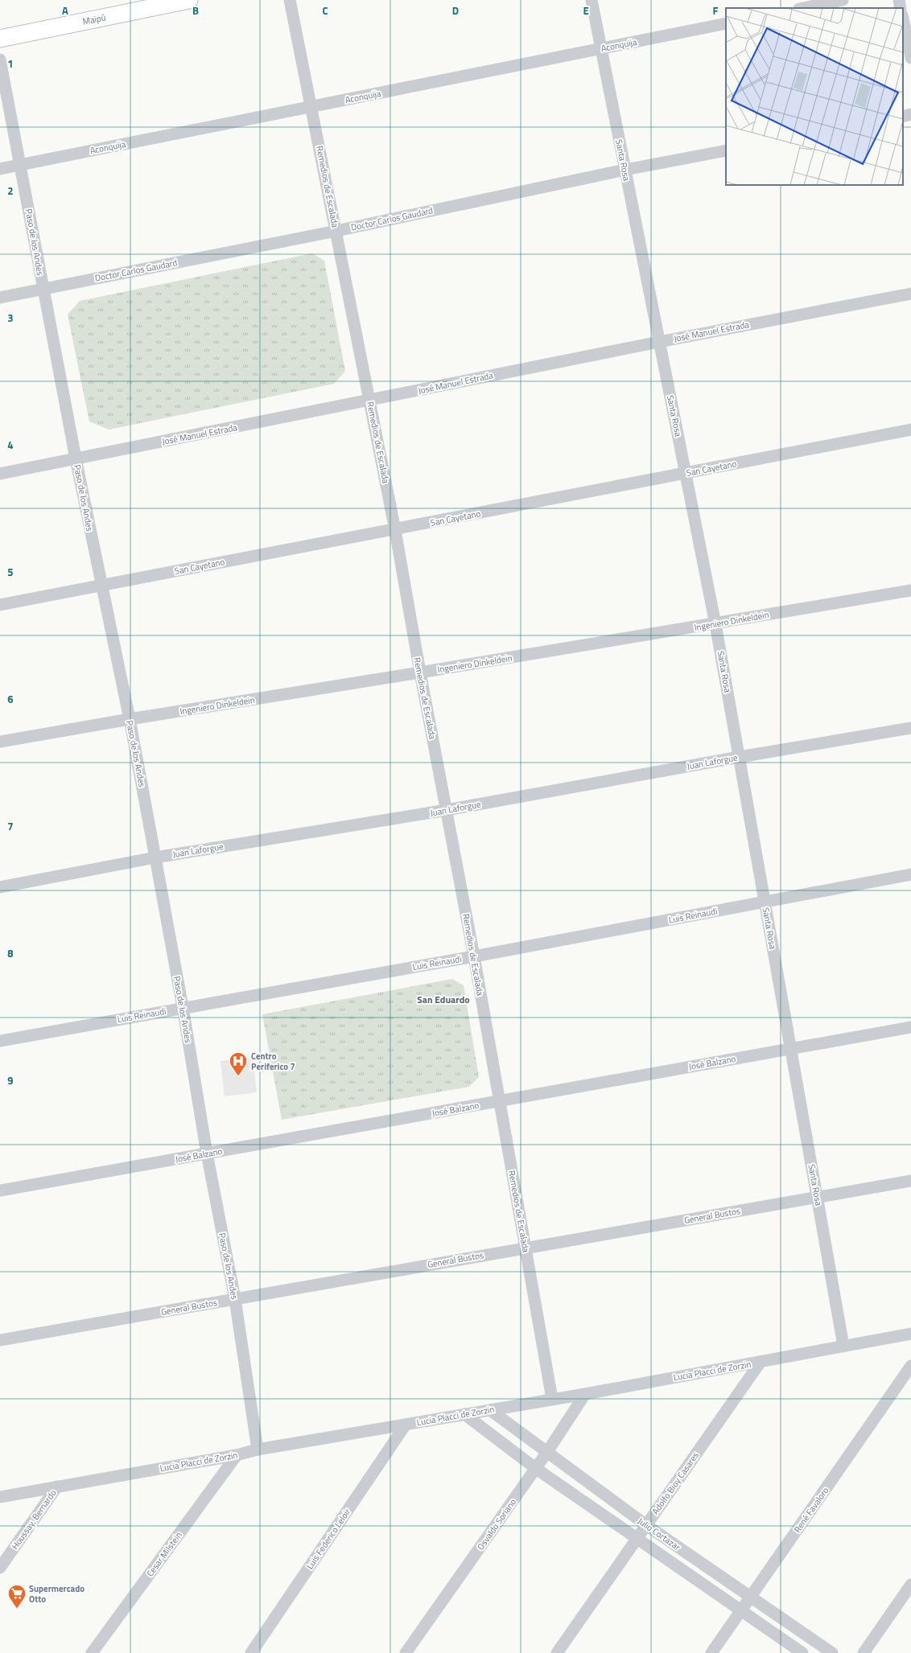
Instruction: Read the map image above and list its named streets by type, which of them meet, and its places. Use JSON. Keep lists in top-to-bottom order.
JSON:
{
  "streets": {
    "main road": ["Maipú"],
    "street": [
      "Aconquija",
      "Santa Rosa",
      "Remedios de Escalada",
      "Doctor Carlos Gaudard",
      "Paso de los Andes",
      "José Manuel Estrada",
      "San Cayetano",
      "Ingeniero Dinkeldein",
      "Juan Laforgue",
      "Luis Reinaudi",
      "José Balzano",
      "General Bustos",
      "Lucia Placci de Zorzin",
      "Adolfo Bioy Casares",
      "René Favaloro",
      "Houssay, Bernardo",
      "Osvaldo Soriano",
      "Julio Cortazar",
      "Luis Federico Leloir",
      "Cesar Milstein"
    ]
  },
  "crossings": [
    ["Aconquija", "Santa Rosa"],
    ["Aconquija", "Remedios de Escalada"],
    ["Aconquija", "Paso de los Andes"],
    ["Santa Rosa", "Doctor Carlos Gaudard"],
    ["Santa Rosa", "José Manuel Estrada"],
    ["Santa Rosa", "San Cayetano"],
    ["Santa Rosa", "Ingeniero Dinkeldein"],
    ["Santa Rosa", "Juan Laforgue"],
    ["Santa Rosa", "Luis Reinaudi"],
    ["Santa Rosa", "José Balzano"],
    ["Santa Rosa", "General Bustos"],
    ["Santa Rosa", "Lucia Placci de Zorzin"],
    ["Remedios de Escalada", "Doctor Carlos Gaudard"],
    ["Remedios de Escalada", "José Manuel Estrada"],
    ["Remedios de Escalada", "San Cayetano"],
    ["Remedios de Escalada", "Ingeniero Dinkeldein"],
    ["Remedios de Escalada", "Juan Laforgue"],
    ["Remedios de Escalada", "Luis Reinaudi"],
    ["Remedios de Escalada", "José Balzano"],
    ["Remedios de Escalada", "General Bustos"],
    ["Remedios de Escalada", "Lucia Placci de Zorzin"],
    ["Doctor Carlos Gaudard", "Paso de los Andes"],
    ["Paso de los Andes", "José Manuel Estrada"],
    ["Paso de los Andes", "San Cayetano"],
    ["Paso de los Andes", "Ingeniero Dinkeldein"],
    ["Paso de los Andes", "Juan Laforgue"],
    ["Paso de los Andes", "Luis Reinaudi"],
    ["Paso de los Andes", "José Balzano"],
    ["Paso de los Andes", "General Bustos"],
    ["Paso de los Andes", "Lucia Placci de Zorzin"],
    ["Lucia Placci de Zorzin", "Adolfo Bioy Casares"],
    ["Lucia Placci de Zorzin", "Houssay, Bernardo"],
    ["Lucia Placci de Zorzin", "Osvaldo Soriano"],
    ["Lucia Placci de Zorzin", "Julio Cortazar"],
    ["Lucia Placci de Zorzin", "Luis Federico Leloir"],
    ["Lucia Placci de Zorzin", "Cesar Milstein"],
    ["Adolfo Bioy Casares", "Julio Cortazar"],
    ["René Favaloro", "Julio Cortazar"],
    ["Osvaldo Soriano", "Julio Cortazar"]
  ],
  "districts": ["San Eduardo"],
  "places": {
    "hospital": ["Centro Periferico 7"],
    "supermarket": ["Supermercado Otto"]
  },
  "grid": {
    "columns": [
      "A",
      "B",
      "C",
      "D",
      "E",
      "F"
    ],
    "rows": [
      "1",
      "2",
      "3",
      "4",
      "5",
      "6",
      "7",
      "8",
      "9"
    ]
  }
}
